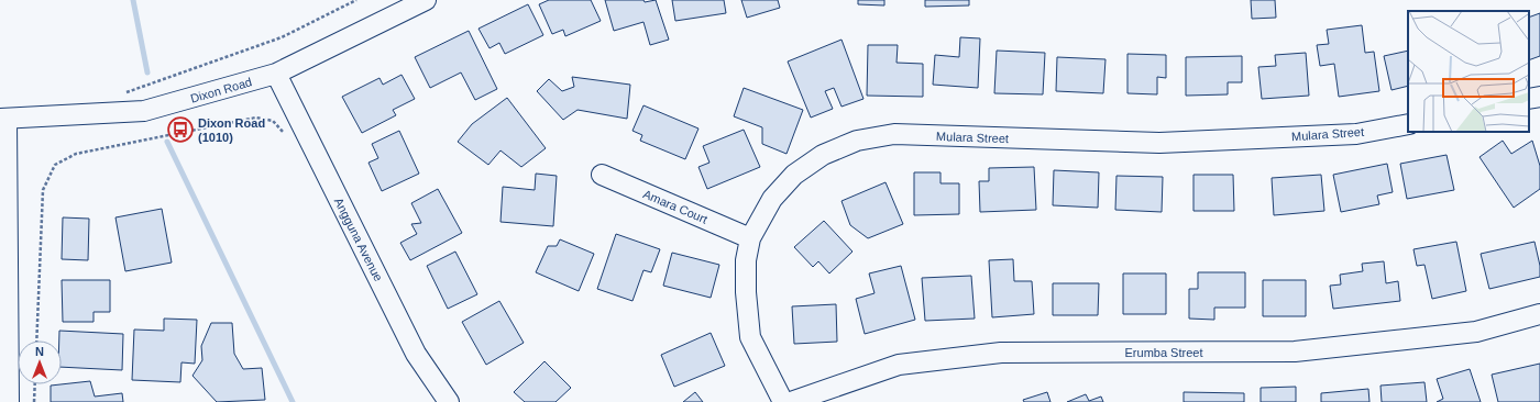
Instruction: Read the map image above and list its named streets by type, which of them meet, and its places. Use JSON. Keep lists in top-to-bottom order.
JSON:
{
  "streets": {
    "street": [
      "Dixon Road",
      "Mulara Street",
      "Amara Court",
      "Angguna Avenue",
      "Erumba Street"
    ]
  },
  "crossings": [
    ["Dixon Road", "Angguna Avenue"],
    ["Mulara Street", "Amara Court"]
  ],
  "places": {
    "bus stop": ["Dixon Road (1010)"]
  },
  "north": "top"
}
